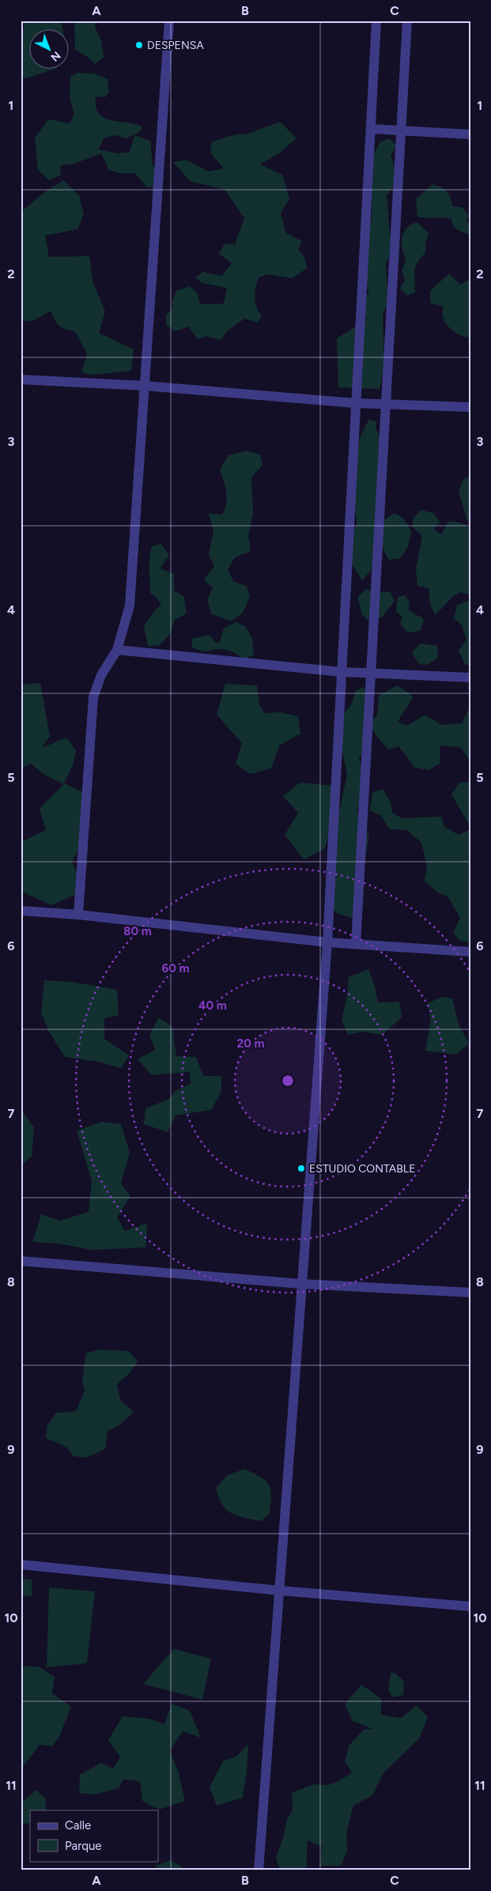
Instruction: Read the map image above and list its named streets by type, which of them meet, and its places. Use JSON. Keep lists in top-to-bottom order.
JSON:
{
  "places": ["DESPENSA", "ESTUDIO CONTABLE"],
  "legend": ["Calle", "Parque"],
  "north": "bottom right",
  "grid": {
    "columns": ["A", "B", "C"],
    "rows": [
      "1",
      "2",
      "3",
      "4",
      "5",
      "6",
      "7",
      "8",
      "9",
      "10",
      "11"
    ]
  },
  "rings": [
    "80 m",
    "60 m",
    "40 m",
    "20 m"
  ]
}
